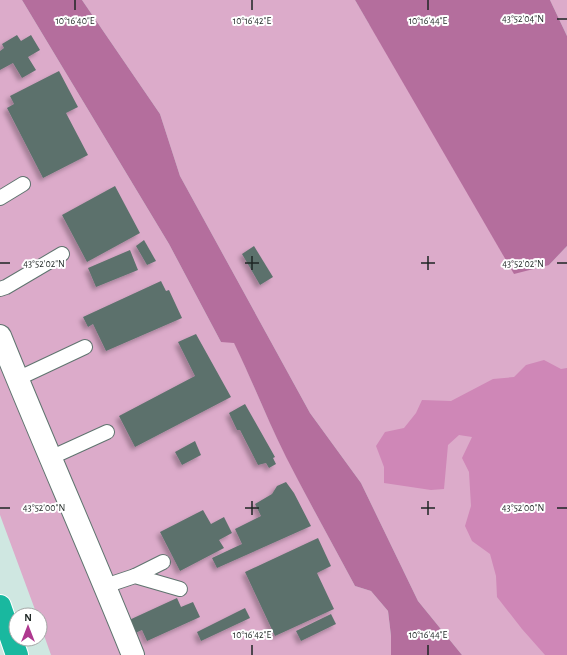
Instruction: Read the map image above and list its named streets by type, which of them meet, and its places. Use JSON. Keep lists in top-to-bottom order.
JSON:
{
  "north": "top",
  "coordinates": [
    "43°52'04\"N",
    "10°16'40\"E",
    "10°16'42\"E",
    "10°16'44\"E",
    "43°52'02\"N",
    "43°52'00\"N"
  ]
}
